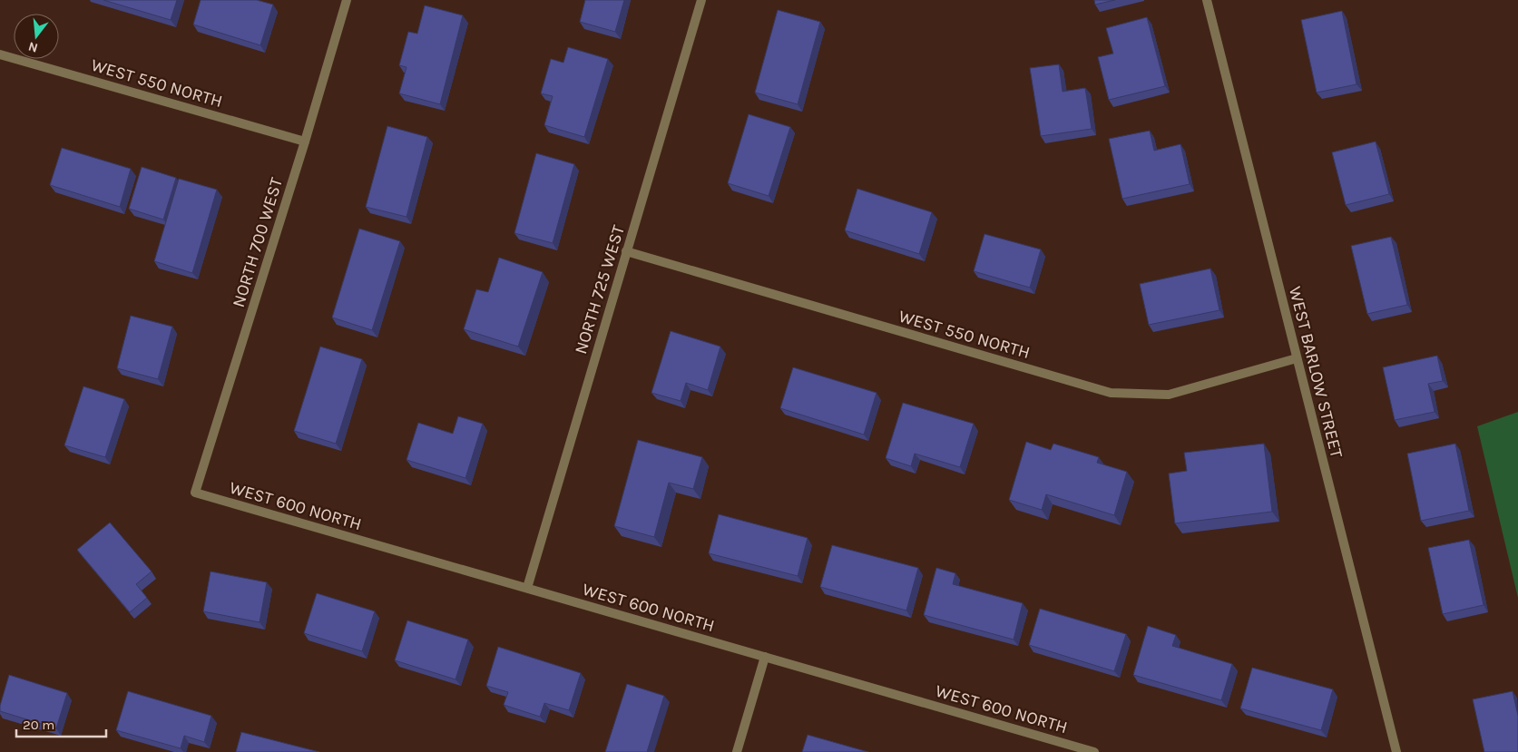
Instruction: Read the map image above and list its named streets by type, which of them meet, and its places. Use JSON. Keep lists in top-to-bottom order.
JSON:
{
  "streets": {
    "street": [
      "WEST 550 NORTH",
      "NORTH 700 WEST",
      "NORTH 725 WEST",
      "WEST BARLOW STREET",
      "WEST 600 NORTH"
    ]
  },
  "crossings": [
    ["WEST 550 NORTH", "NORTH 700 WEST"],
    ["WEST 550 NORTH", "NORTH 725 WEST"],
    ["WEST 550 NORTH", "WEST BARLOW STREET"],
    ["NORTH 700 WEST", "WEST 600 NORTH"],
    ["NORTH 725 WEST", "WEST 600 NORTH"]
  ],
  "scale_bar": "20 m",
  "north": "bottom"
}
